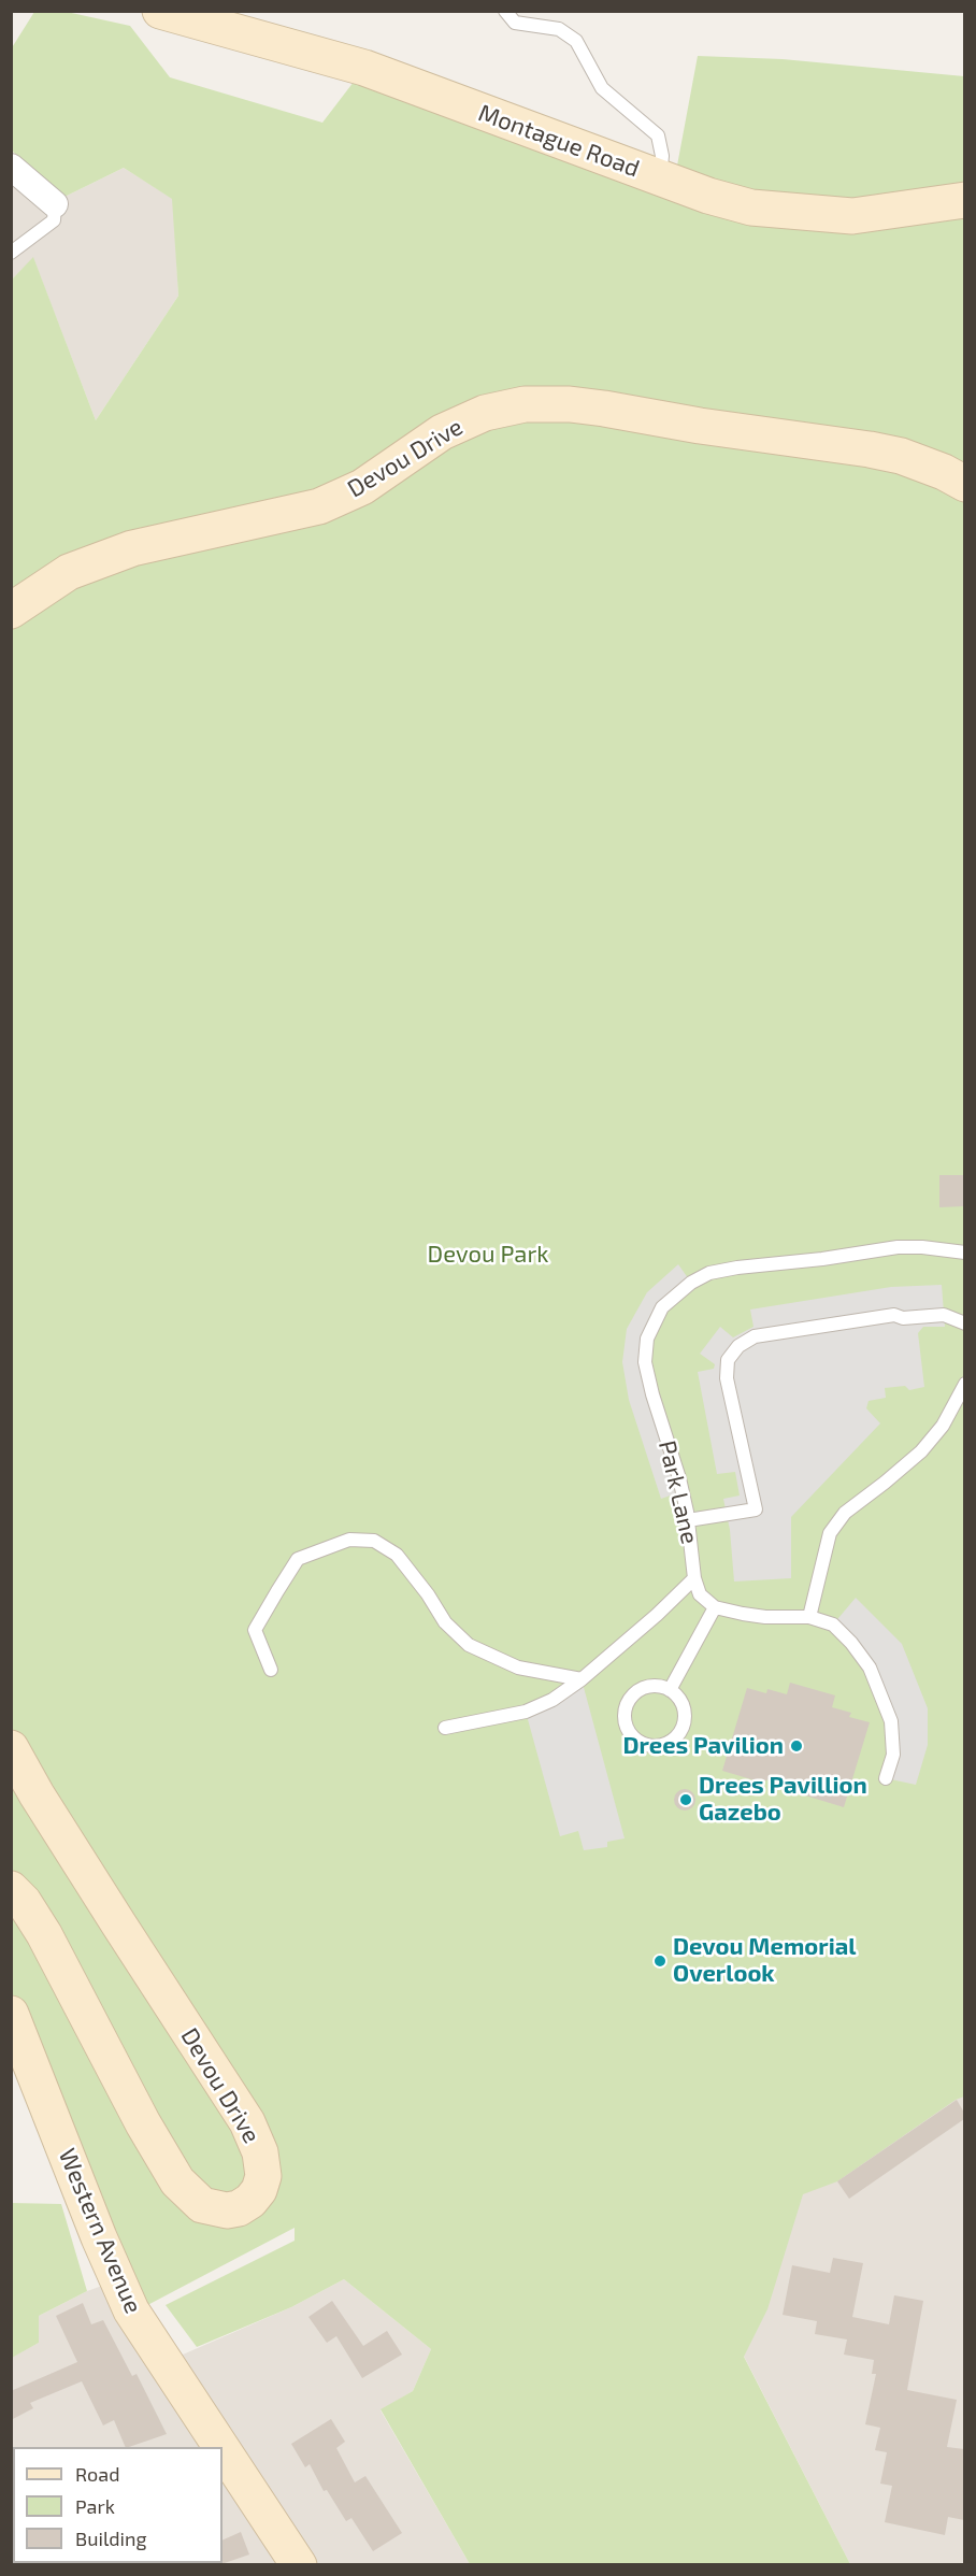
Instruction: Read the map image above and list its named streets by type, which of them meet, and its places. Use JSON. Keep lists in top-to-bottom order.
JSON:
{
  "streets": {
    "street": ["Montague Road", "Devou Drive", "Western Avenue"],
    "lane": ["Park Lane"]
  },
  "parks": ["Devou Park"],
  "places": ["Drees Pavilion", "Drees Pavillion Gazebo", "Devou Memorial Overlook"],
  "legend": ["Road", "Park", "Building"]
}
